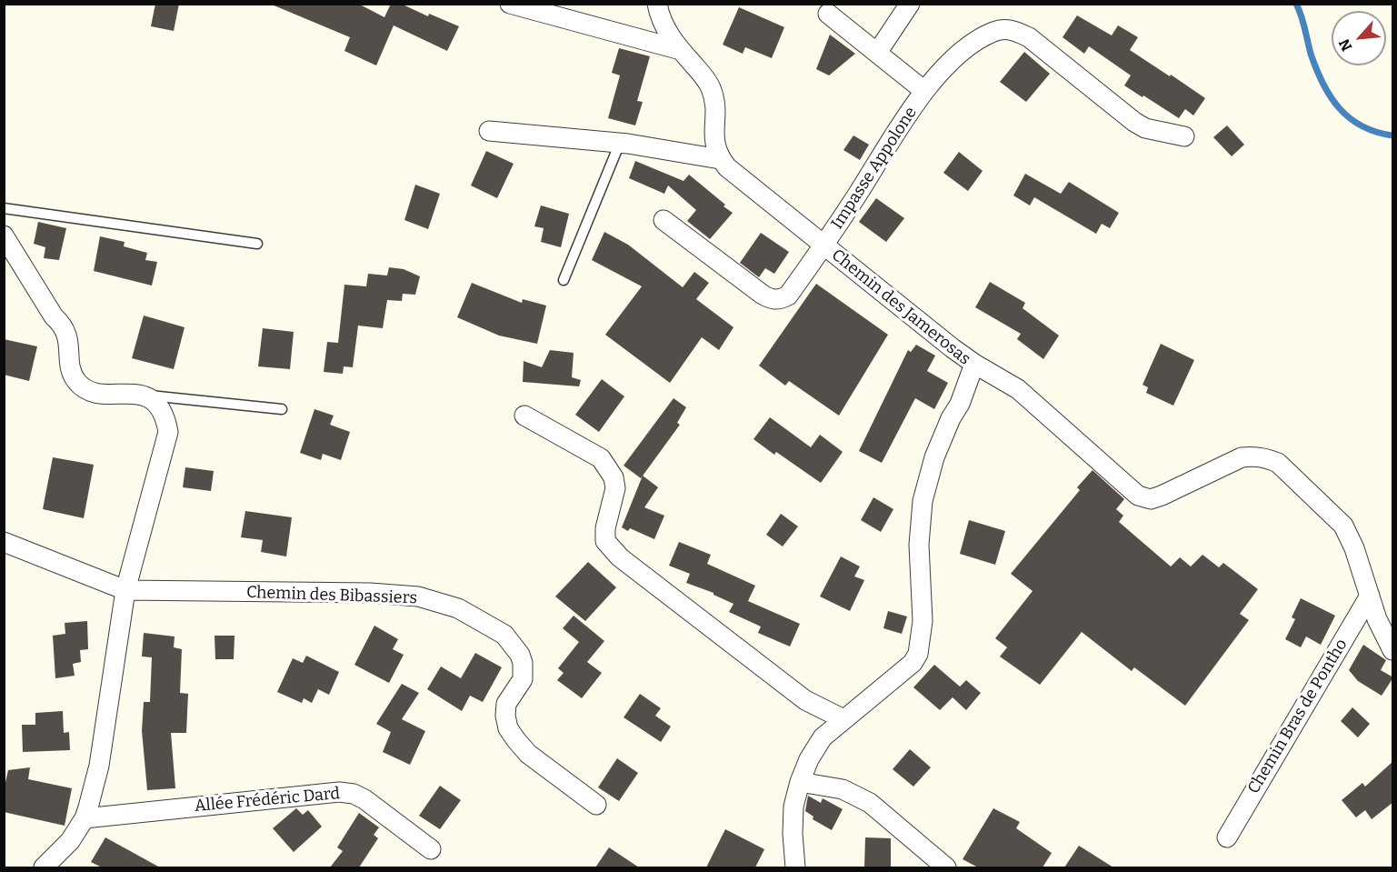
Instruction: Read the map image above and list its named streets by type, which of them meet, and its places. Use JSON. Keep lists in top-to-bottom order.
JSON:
{
  "streets": {
    "street": [
      "Impasse Appolone",
      "Chemin des Jamerosas",
      "Chemin des Bibassiers",
      "Chemin Bras de Pontho",
      "Allée Frédéric Dard"
    ]
  },
  "crossings": [
    ["Impasse Appolone", "Chemin des Jamerosas"]
  ],
  "north": "bottom left"
}
